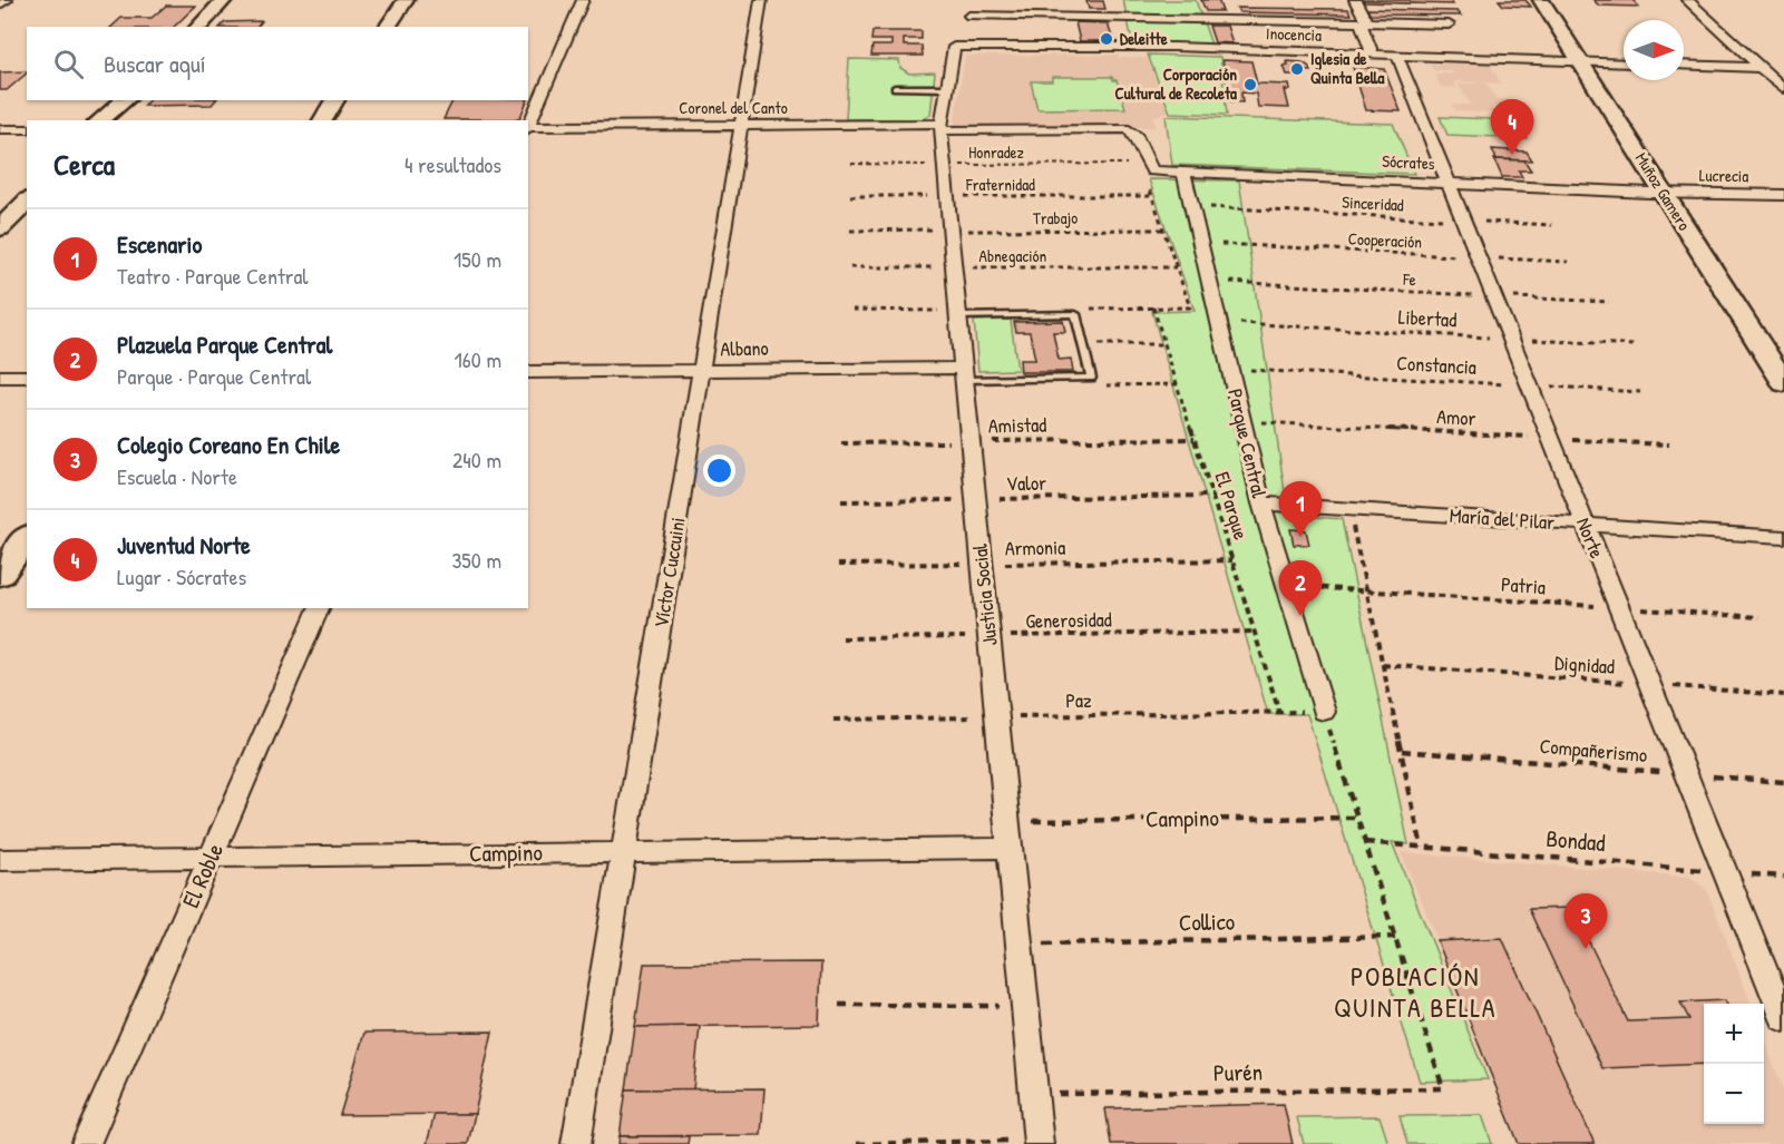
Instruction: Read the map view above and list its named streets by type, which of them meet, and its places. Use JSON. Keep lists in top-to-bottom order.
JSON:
{
  "streets": {
    "street": [
      "Inocencia",
      "Coronel del Canto",
      "Sócrates",
      "Lucrecia",
      "Muñoz Gamero",
      "Albano",
      "Parque Central",
      "María del Pilar",
      "Norte",
      "Víctor Cuccuini",
      "Justicia Social",
      "Campino",
      "El Roble"
    ],
    "path": [
      "Honradez",
      "Fraternidad",
      "Sinceridad",
      "Trabajo",
      "Cooperación",
      "Abnegación",
      "Fe",
      "Libertad",
      "Constancia",
      "Amor",
      "Amistad",
      "Valor",
      "El Parque",
      "Armonia",
      "Patria",
      "Generosidad",
      "Dignidad",
      "Paz",
      "Compañerismo",
      "Bondad",
      "Collico",
      "Purén"
    ]
  },
  "crossings": [
    ["Inocencia", "Muñoz Gamero"],
    ["Inocencia", "Norte"],
    ["Inocencia", "Justicia Social"],
    ["Coronel del Canto", "Sócrates"],
    ["Coronel del Canto", "Víctor Cuccuini"],
    ["Coronel del Canto", "Justicia Social"],
    ["Honradez", "Justicia Social"],
    ["Sócrates", "Lucrecia"],
    ["Sócrates", "Muñoz Gamero"],
    ["Sócrates", "Parque Central"],
    ["Sócrates", "Norte"],
    ["Lucrecia", "Muñoz Gamero"],
    ["Fraternidad", "Justicia Social"],
    ["Sinceridad", "Parque Central"],
    ["Sinceridad", "Norte"],
    ["Trabajo", "Justicia Social"],
    ["Cooperación", "Parque Central"],
    ["Cooperación", "Norte"],
    ["Abnegación", "Justicia Social"],
    ["Fe", "Parque Central"],
    ["Fe", "Norte"],
    ["Libertad", "Parque Central"],
    ["Libertad", "Norte"],
    ["Albano", "Víctor Cuccuini"],
    ["Albano", "Justicia Social"],
    ["Constancia", "Parque Central"],
    ["Constancia", "Norte"],
    ["Amor", "Parque Central"],
    ["Amor", "Norte"],
    ["Amistad", "El Parque"],
    ["Amistad", "Justicia Social"],
    ["Parque Central", "María del Pilar"],
    ["Parque Central", "Patria"],
    ["Parque Central", "Paz"],
    ["Valor", "El Parque"],
    ["Valor", "Justicia Social"],
    ["El Parque", "Armonia"],
    ["El Parque", "Generosidad"],
    ["El Parque", "Paz"],
    ["María del Pilar", "Norte"],
    ["Norte", "Patria"],
    ["Norte", "Dignidad"],
    ["Norte", "Compañerismo"],
    ["Norte", "Bondad"],
    ["Armonia", "Justicia Social"],
    ["Víctor Cuccuini", "Campino"],
    ["Justicia Social", "Generosidad"],
    ["Justicia Social", "Paz"],
    ["Justicia Social", "Campino"],
    ["Justicia Social", "Collico"],
    ["Justicia Social", "Purén"],
    ["Campino", "El Roble"],
    ["Collico", "Purén"]
  ],
  "districts": ["POBLACIÓN QUINTA BELLA"],
  "places": ["Deleitte", "Iglesia de Quinta Bella", "Corporación Cultural de Recoleta"],
  "north": "right",
  "page": {
    "search": "Buscar aquí",
    "pins": [
      "4",
      "1",
      "2",
      "3"
    ],
    "heading": ["Cerca", "4 resultados"],
    "list": [
      {
        "mark": "1",
        "name": "Escenario",
        "note": "Teatro · Parque Central",
        "value": "150 m"
      },
      {
        "mark": "2",
        "name": "Plazuela Parque Central",
        "note": "Parque · Parque Central",
        "value": "160 m"
      },
      {
        "mark": "3",
        "name": "Colegio Coreano En Chile",
        "note": "Escuela · Norte",
        "value": "240 m"
      },
      {
        "mark": "4",
        "name": "Juventud Norte",
        "note": "Lugar · Sócrates",
        "value": "350 m"
      }
    ],
    "map_buttons": ["+", "−"]
  }
}
